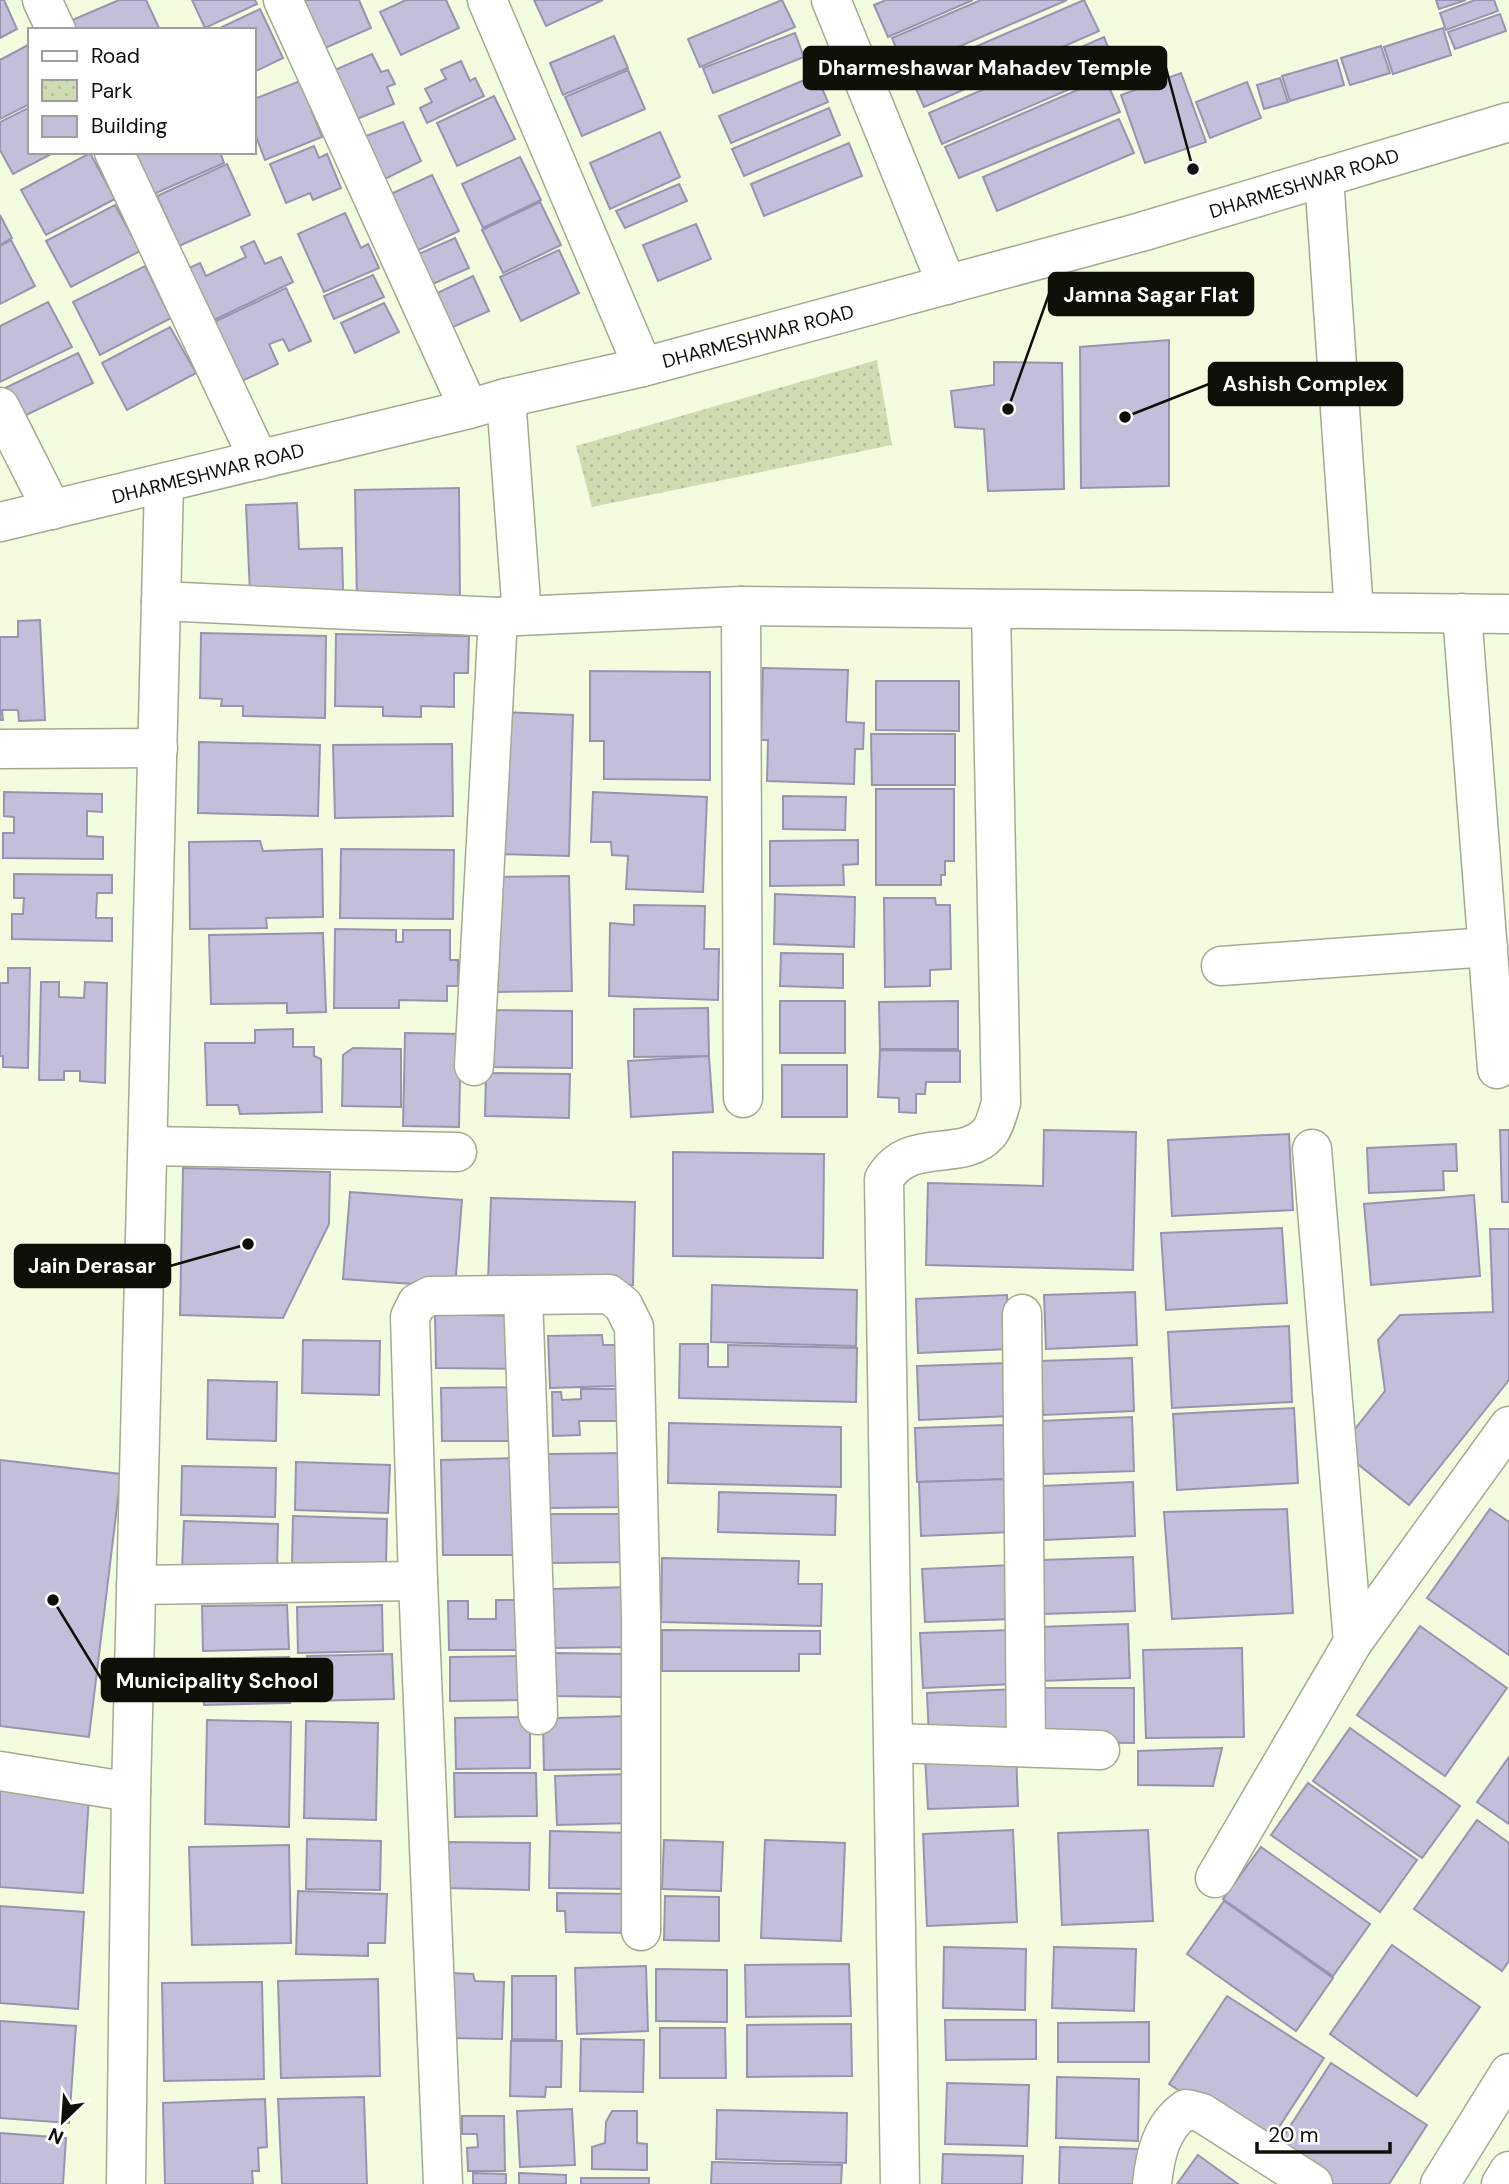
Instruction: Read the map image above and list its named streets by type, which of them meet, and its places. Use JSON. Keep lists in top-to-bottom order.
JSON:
{
  "streets": {
    "street": ["DHARMESHWAR ROAD"]
  },
  "places": [
    "Dharmeshawar Mahadev Temple",
    "Jamna Sagar Flat",
    "Ashish Complex",
    "Jain Derasar",
    "Municipality School"
  ],
  "legend": ["Road", "Park", "Building"],
  "scale_bar": "20 m",
  "north": "bottom left"
}
